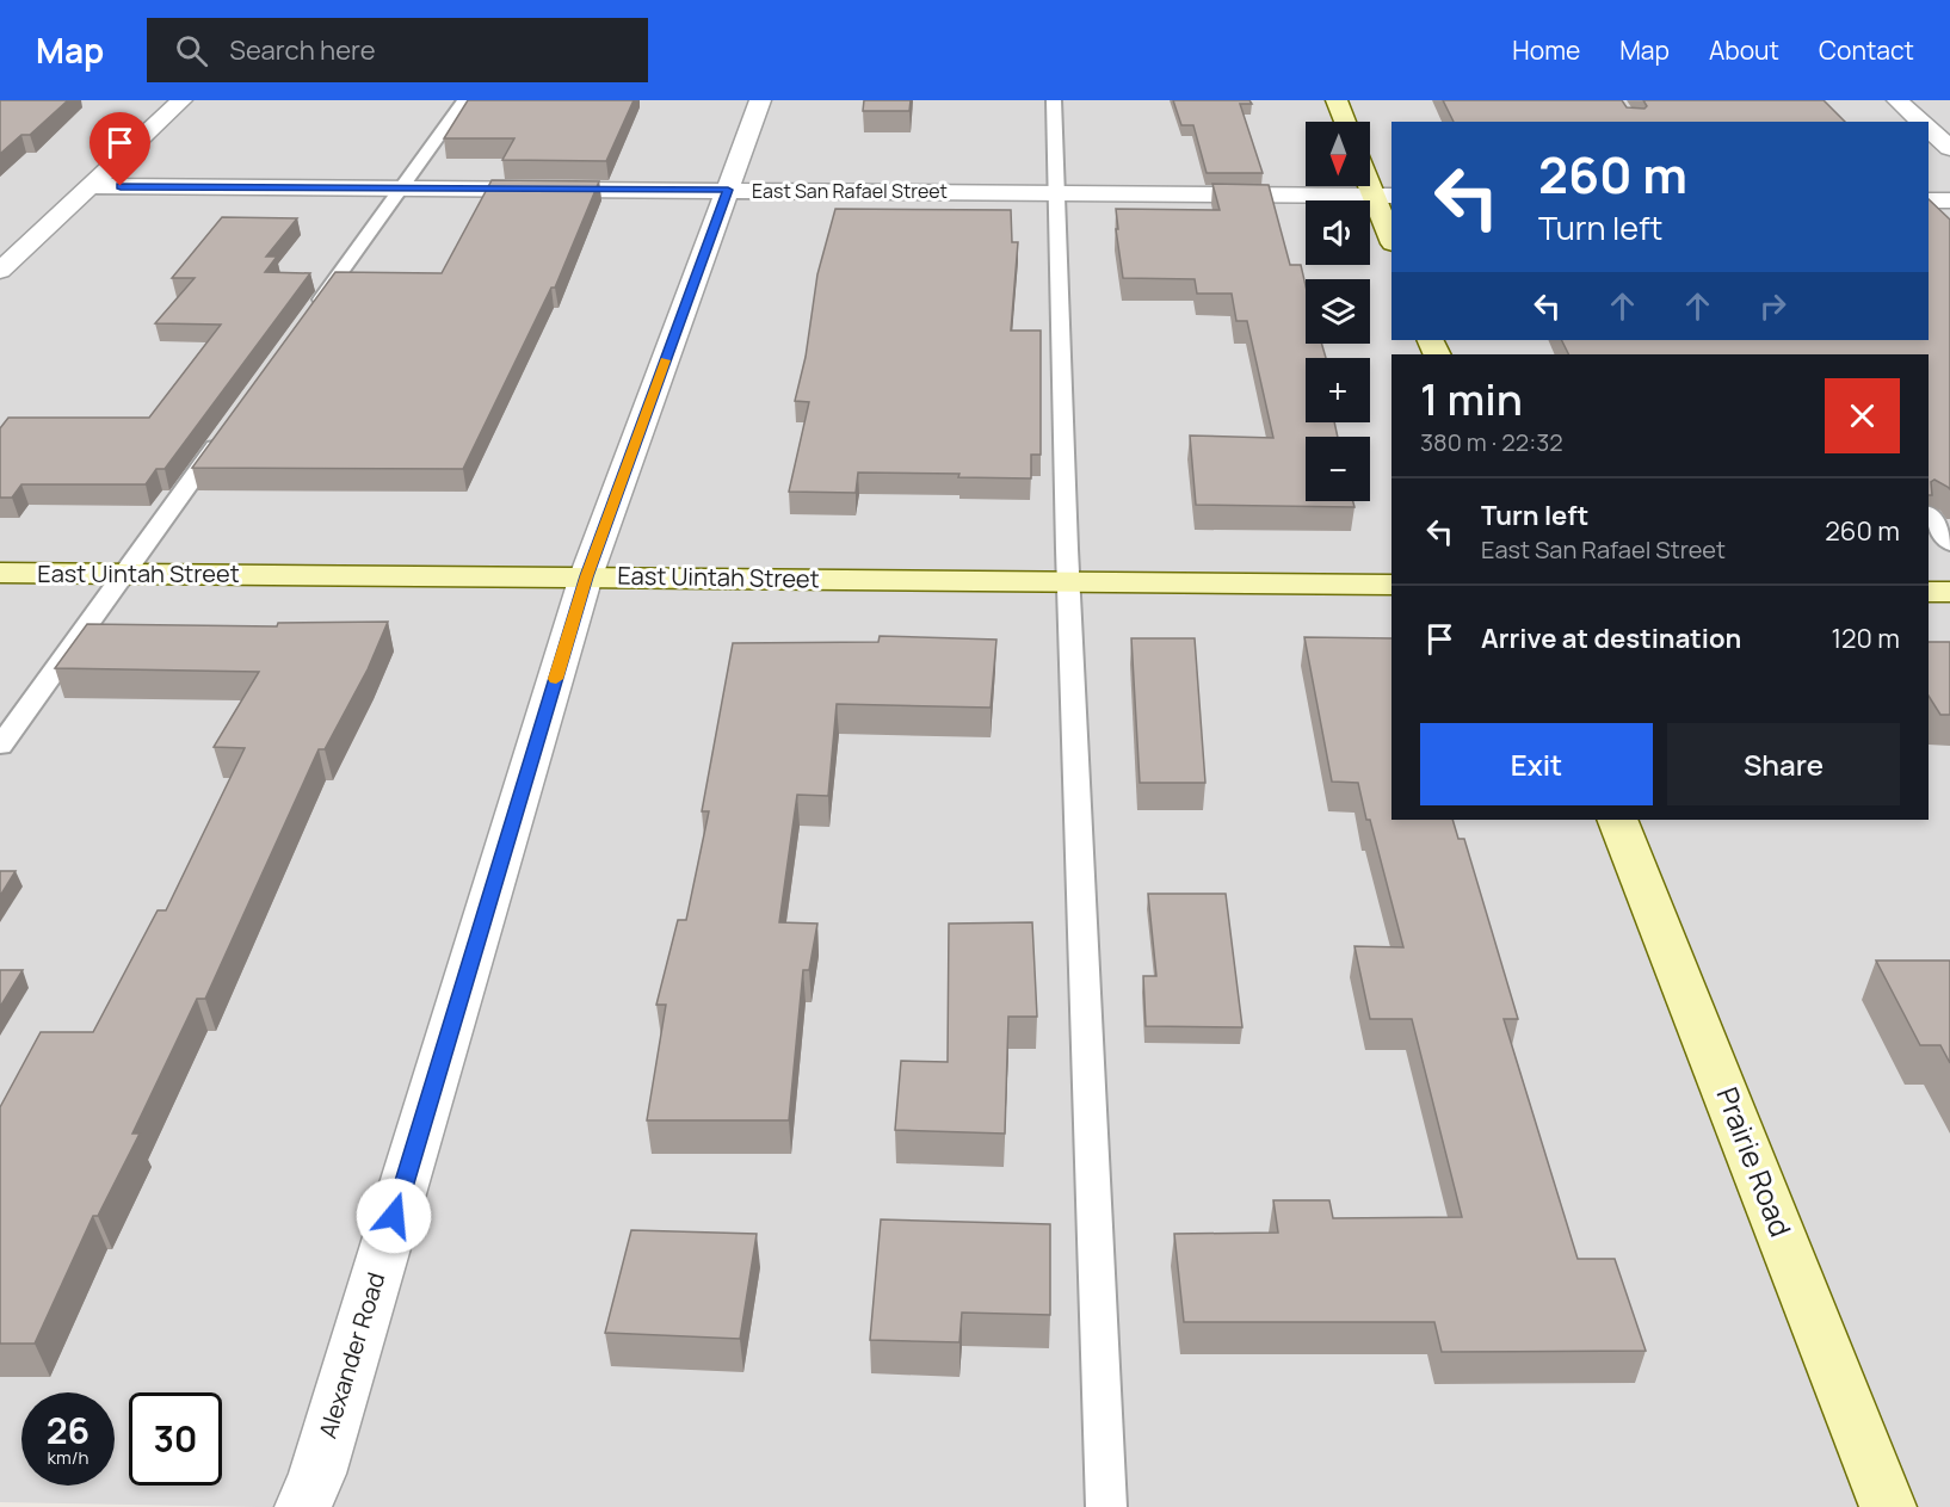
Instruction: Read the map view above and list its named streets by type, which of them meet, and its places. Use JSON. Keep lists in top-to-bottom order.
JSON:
{
  "streets": {
    "main road": ["East Uintah Street", "Prairie Road"],
    "street": ["East San Rafael Street", "Alexander Road"]
  },
  "crossings": [
    ["East San Rafael Street", "Alexander Road"],
    ["East Uintah Street", "Alexander Road"]
  ],
  "north": "bottom",
  "page": {
    "header": "Map",
    "search": "Search here",
    "nav": [
      "Home",
      "Map",
      "About",
      "Contact"
    ],
    "map_buttons": ["+", "−"],
    "turn": ["260 m", "Turn left"],
    "heading": ["1 min", "380 m · 22:32"],
    "list": [
      {
        "name": "Turn left",
        "note": "East San Rafael Street",
        "value": "260 m"
      },
      {
        "name": "Arrive at destination",
        "value": "120 m"
      }
    ],
    "buttons": ["Exit", "Share"],
    "speed": "26 km/h",
    "limit": "30"
  }
}
